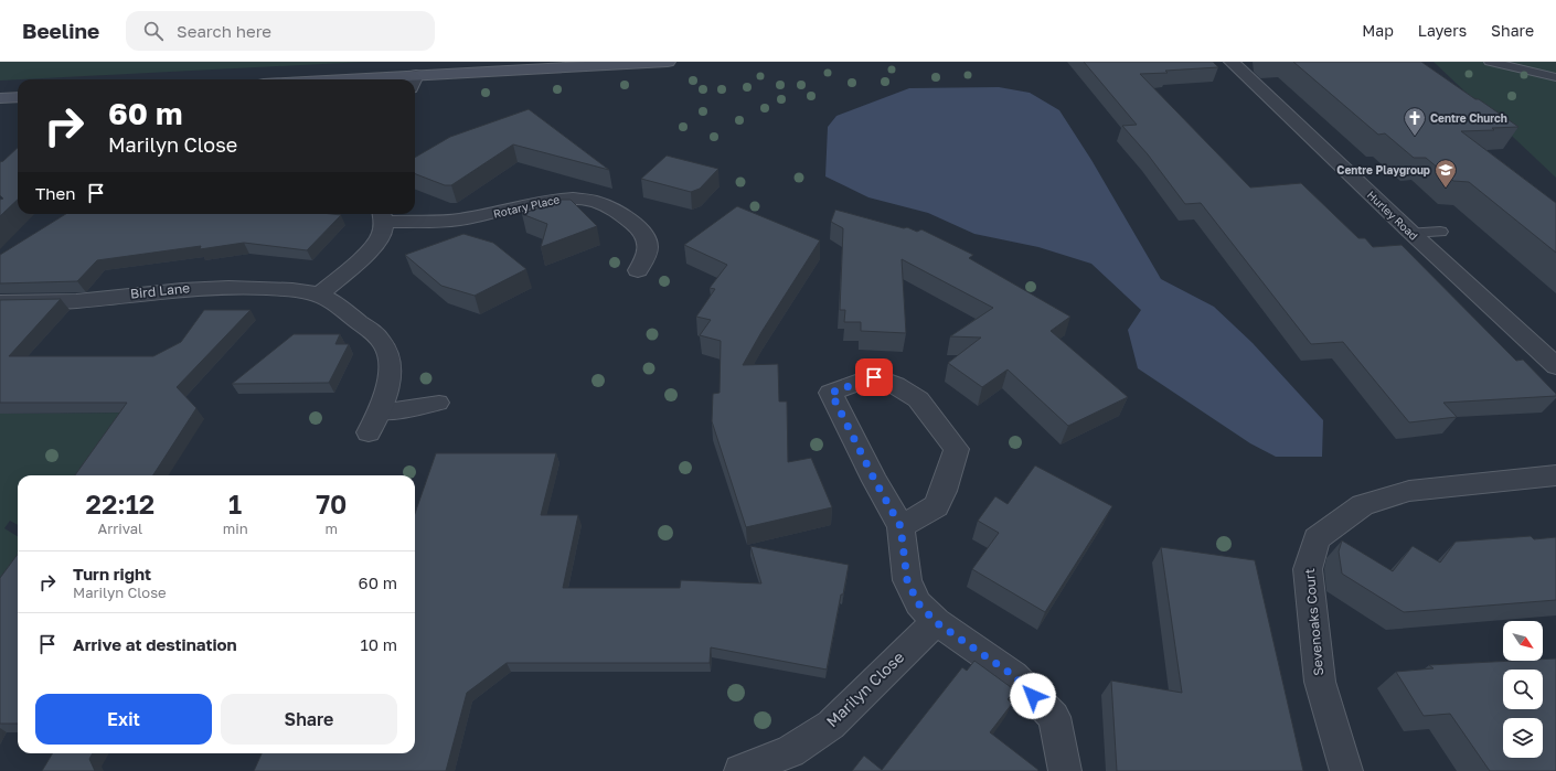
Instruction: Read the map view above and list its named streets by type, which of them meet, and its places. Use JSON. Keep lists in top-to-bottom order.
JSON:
{
  "streets": {
    "street": [
      "Rotary Place",
      "Hurley Road",
      "Bird Lane",
      "Sevenoaks Court",
      "Marilyn Close"
    ]
  },
  "places": {
    "church": ["Centre Church"],
    "school or university": ["Centre Playgroup"]
  },
  "north": "bottom right",
  "page": {
    "header": "Beeline",
    "search": "Search here",
    "nav": ["Map", "Layers", "Share"],
    "turn": ["60 m", "Marilyn Close"],
    "then": "Then",
    "eta": [
      "22:12",
      "Arrival",
      "1",
      "min",
      "70",
      "m"
    ],
    "list": [
      {
        "name": "Turn right",
        "note": "Marilyn Close",
        "value": "60 m"
      },
      {
        "name": "Arrive at destination",
        "value": "10 m"
      }
    ],
    "buttons": ["Exit", "Share"]
  }
}
